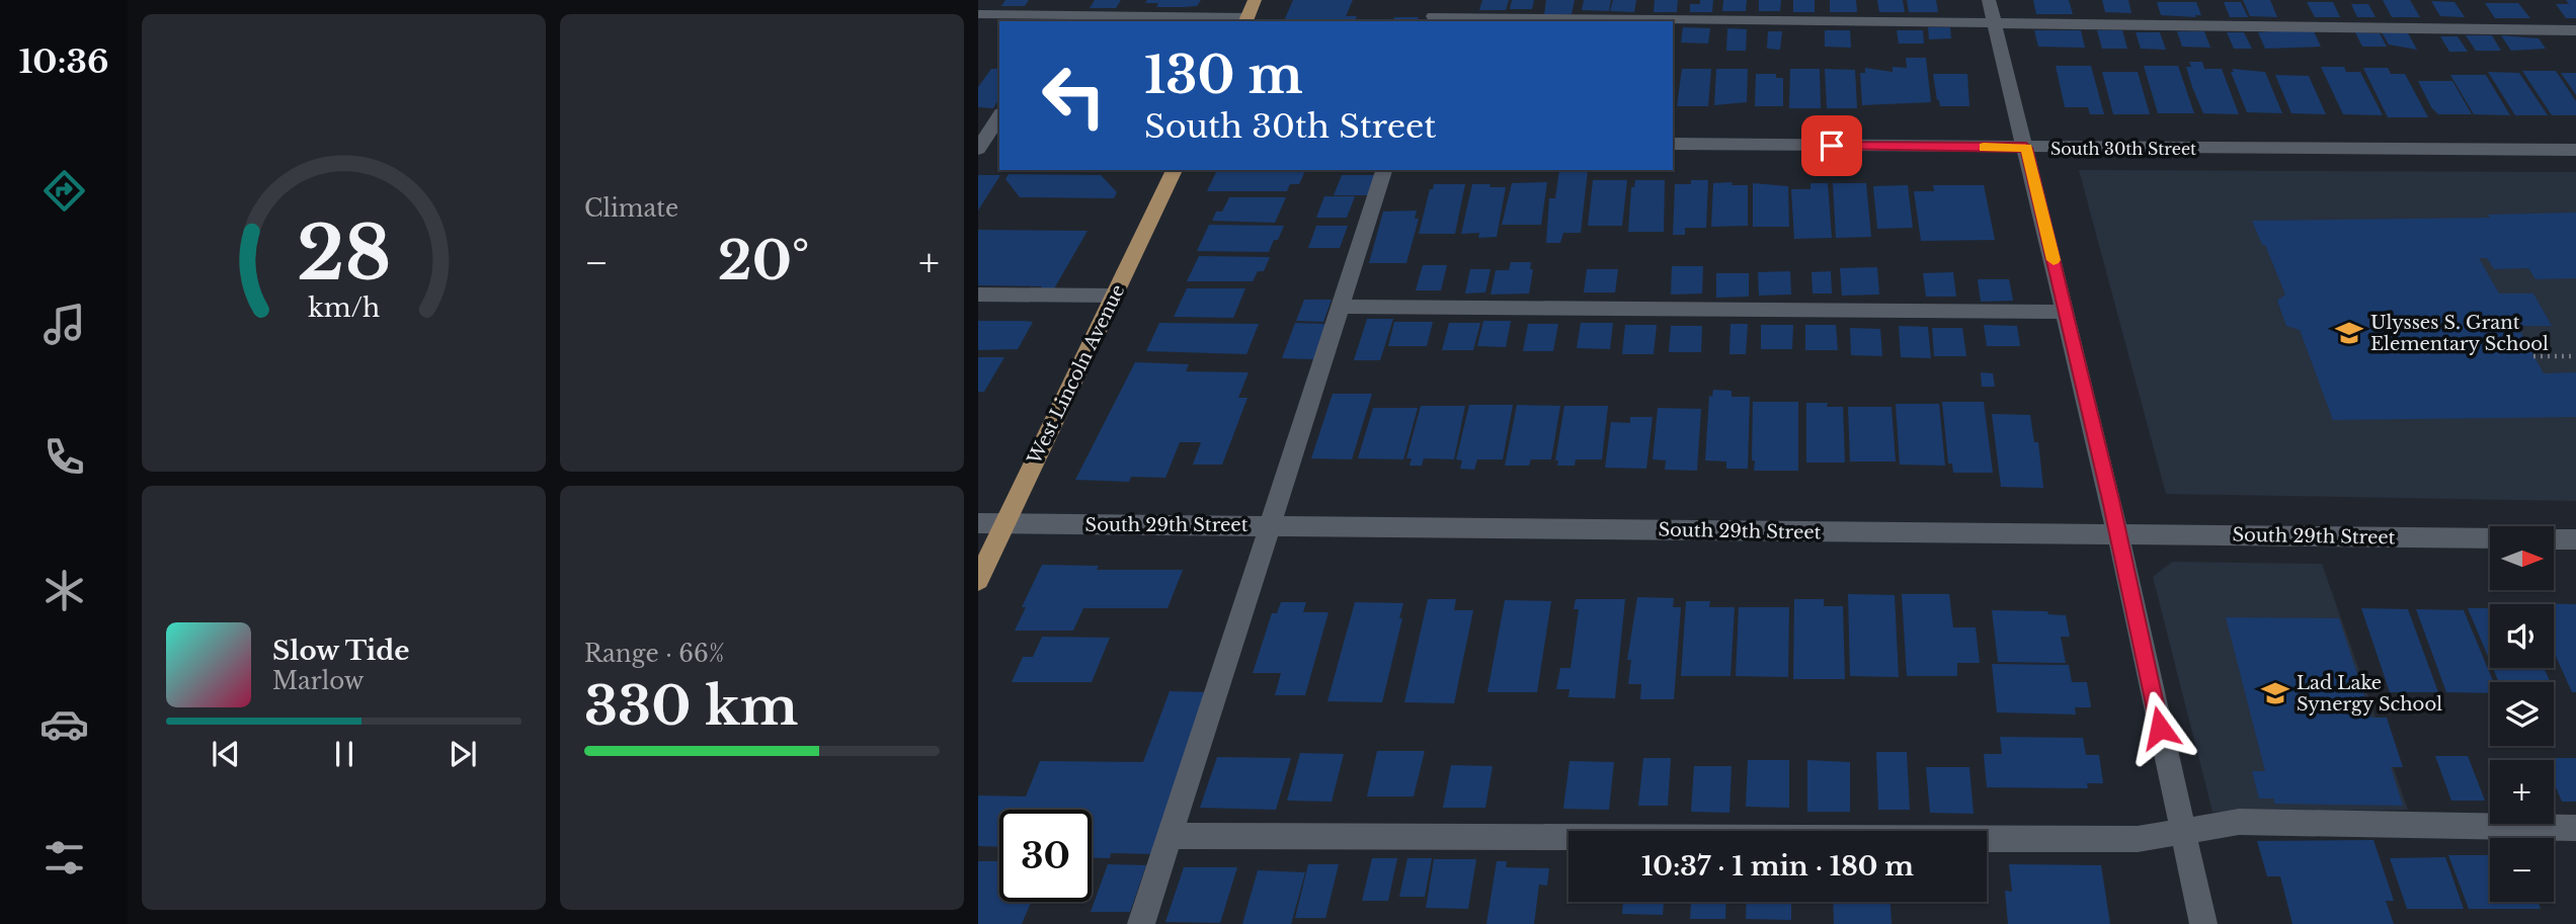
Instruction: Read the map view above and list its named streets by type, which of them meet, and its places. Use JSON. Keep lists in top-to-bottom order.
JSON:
{
  "streets": {
    "main road": ["West Lincoln Avenue"],
    "street": ["South 30th Street", "South 29th Street"]
  },
  "crossings": [
    ["West Lincoln Avenue", "South 29th Street"]
  ],
  "places": {
    "school or university": ["Ulysses S. Grant Elementary School", "Lad Lake Synergy School"]
  },
  "north": "right",
  "page": {
    "tabs": "10:36",
    "tile": [
      "Climate",
      ["Range · 66%", "330 km"]
    ],
    "turn": ["130 m", "South 30th Street"],
    "heat": ["−", "20°", "+"],
    "map_buttons": ["+", "−"],
    "song": ["Slow Tide", "Marlow"],
    "limit": "30",
    "trip": "10:37 · 1 min · 180 m",
    "gauge": ["28", "km/h"]
  }
}
